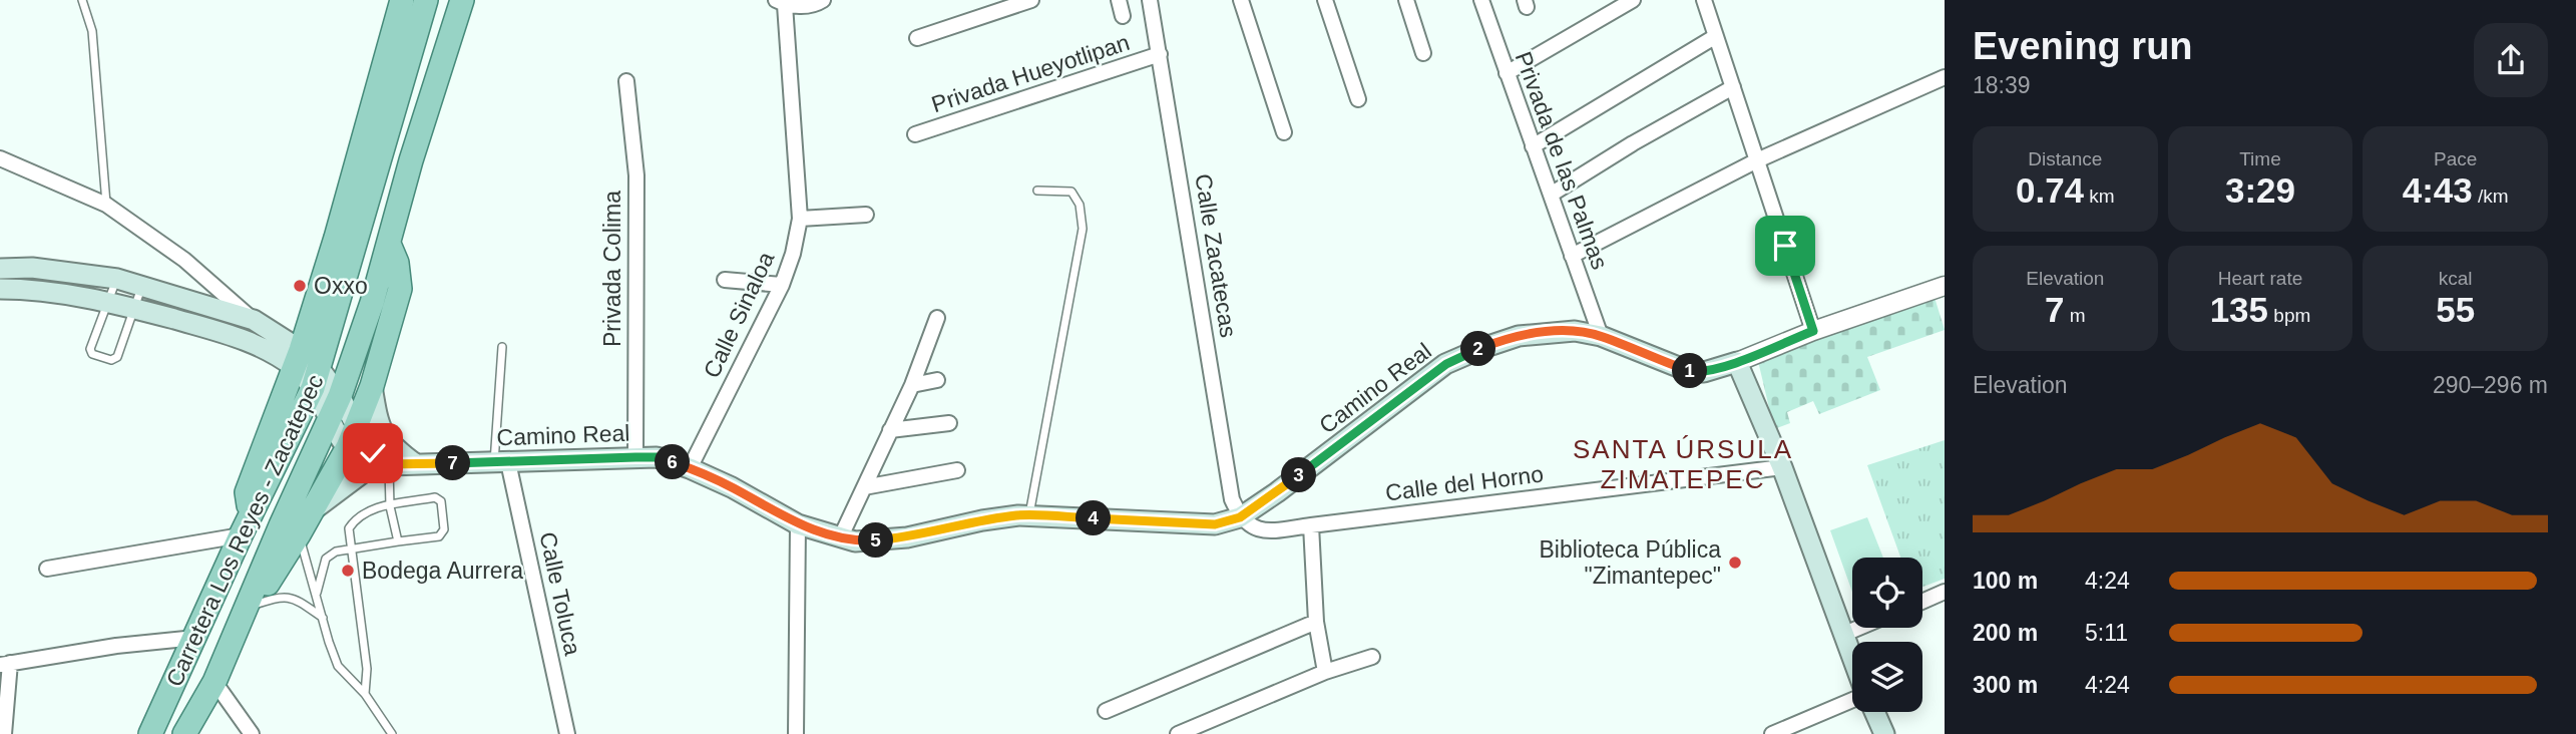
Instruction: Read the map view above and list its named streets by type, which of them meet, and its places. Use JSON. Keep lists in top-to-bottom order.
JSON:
{
  "streets": {
    "main road": ["Camino Real", "Carretera Los Reyes - Zacatepec"],
    "street": [
      "Privada Hueyotlipan",
      "Privada de las Palmas",
      "Calle Zacatecas",
      "Privada Colima",
      "Calle Sinaloa",
      "Calle del Horno",
      "Calle Toluca"
    ]
  },
  "crossings": [
    ["Privada Hueyotlipan", "Calle Zacatecas"],
    ["Privada de las Palmas", "Camino Real"],
    ["Calle Zacatecas", "Camino Real"],
    ["Calle Zacatecas", "Calle del Horno"],
    ["Privada Colima", "Camino Real"],
    ["Calle Sinaloa", "Camino Real"],
    ["Camino Real", "Calle del Horno"],
    ["Camino Real", "Calle Toluca"]
  ],
  "districts": ["SANTA ÚRSULA ZIMATEPEC"],
  "places": ["Oxxo", "Biblioteca Pública \"Zimantepec\"", "Bodega Aurrera"],
  "page": {
    "heading": ["Evening run", "18:39"],
    "stats": [
      ["Distance", "0.74 km"],
      ["Time", "3:29"],
      ["Pace", "4:43 /km"],
      ["Elevation", "7 m"],
      ["Heart rate", "135 bpm"],
      ["kcal", "55"]
    ],
    "pins": [
      "2",
      "1",
      "6",
      "7",
      "3",
      "4",
      "5"
    ],
    "chart": ["Elevation", "290–296 m"],
    "list": [
      {
        "name": "100 m",
        "note": "4:24"
      },
      {
        "name": "200 m",
        "note": "5:11"
      },
      {
        "name": "300 m",
        "note": "4:24"
      }
    ]
  }
}
